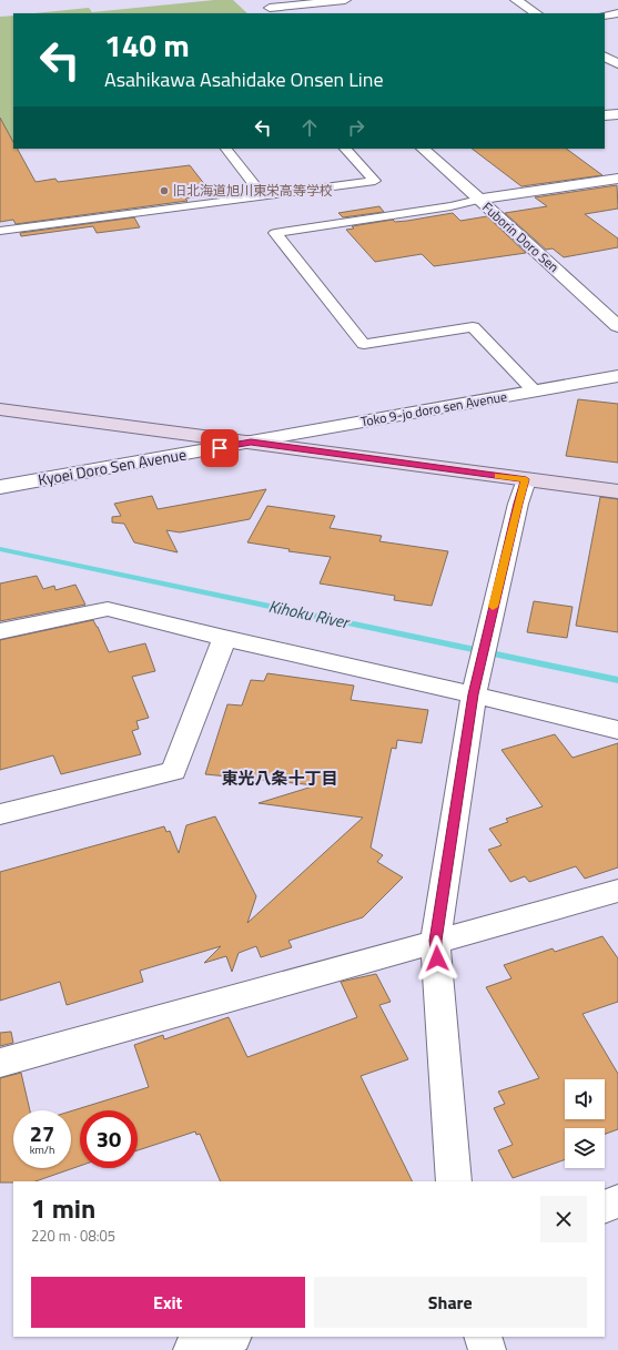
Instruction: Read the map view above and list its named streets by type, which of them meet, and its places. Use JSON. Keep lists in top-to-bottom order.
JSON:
{
  "streets": {
    "street": ["Fuborin Doro Sen", "Toko 9-jo doro sen Avenue", "Kyoei Doro Sen Avenue"]
  },
  "crossings": [
    ["Toko 9-jo doro sen Avenue", "Kyoei Doro Sen Avenue"]
  ],
  "districts": ["東光八条十丁目"],
  "water": ["Kihoku River"],
  "places": ["旧北海道旭川東栄高等学校"],
  "page": {
    "turn": ["140 m", "Asahikawa Asahidake Onsen Line"],
    "speed": "27 km/h",
    "limit": "30",
    "heading": ["1 min", "220 m · 08:05"],
    "buttons": ["Exit", "Share"]
  }
}
